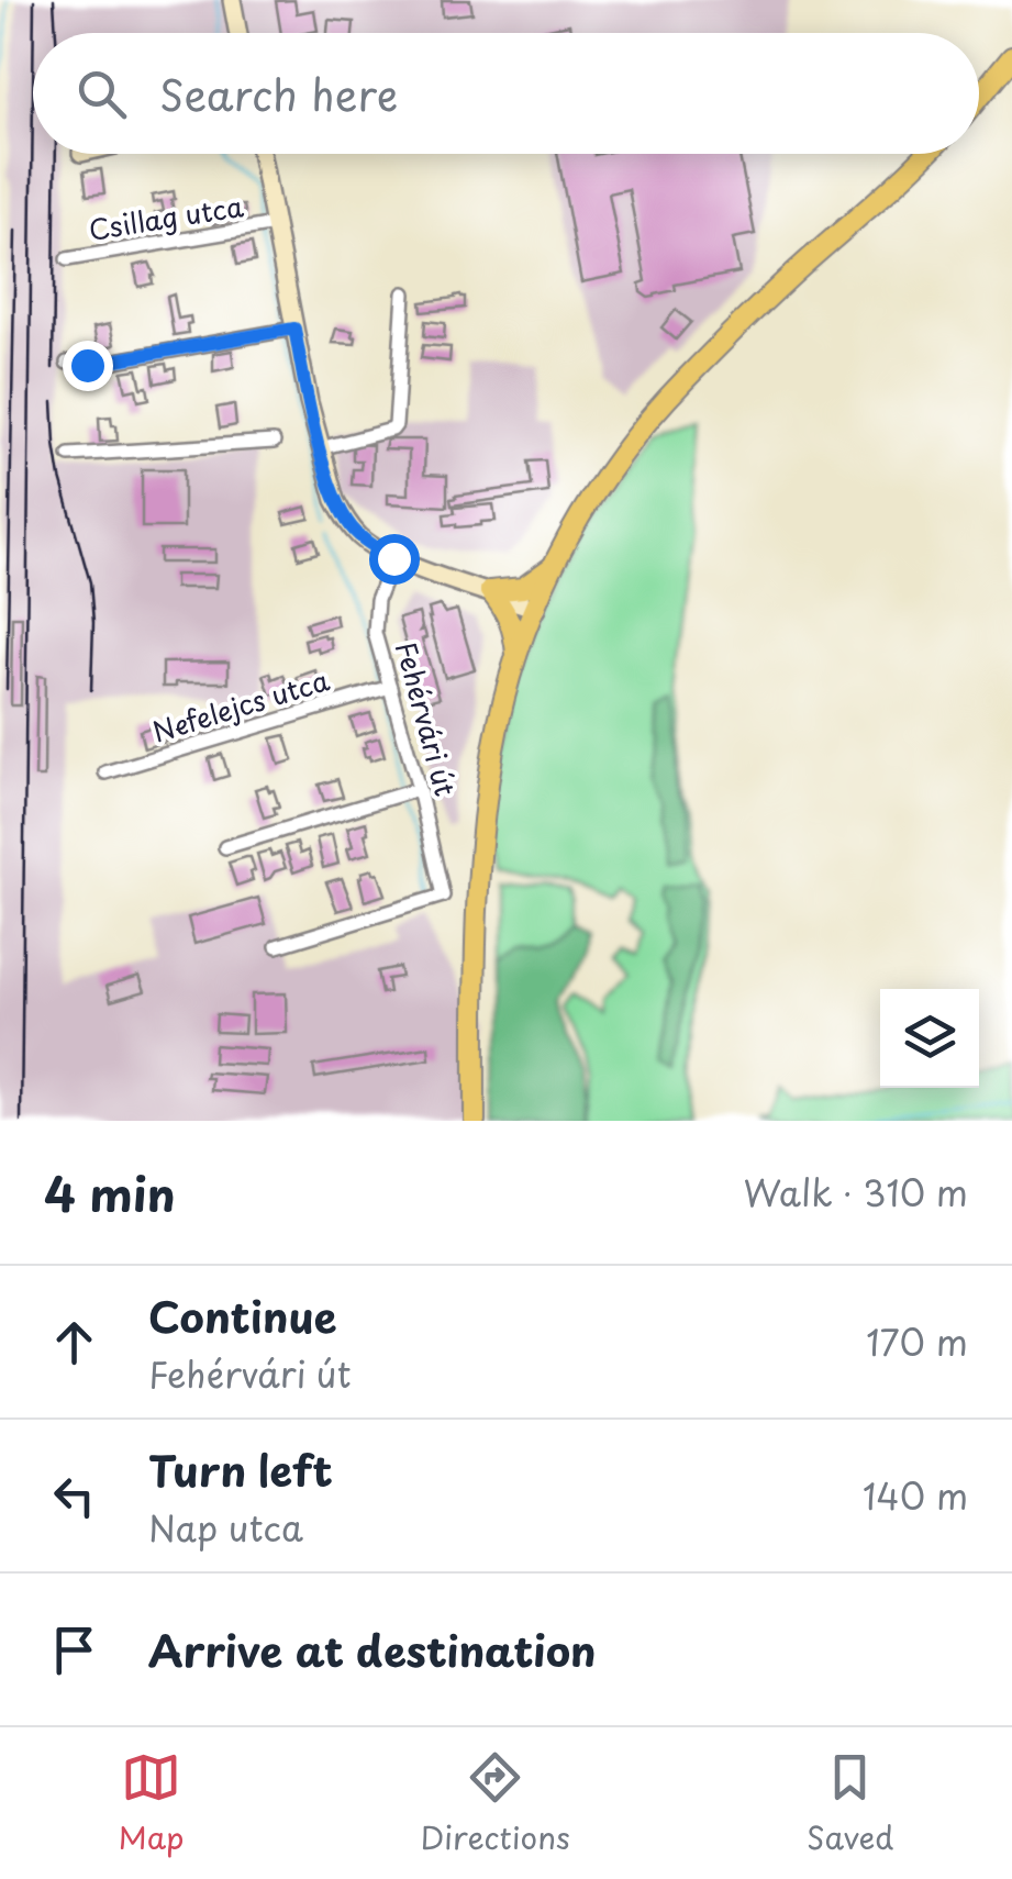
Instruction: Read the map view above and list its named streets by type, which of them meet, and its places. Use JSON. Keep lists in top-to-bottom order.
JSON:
{
  "streets": {
    "street": ["Csillag utca", "Nefelejcs utca", "Fehérvári út"]
  },
  "crossings": [
    ["Nefelejcs utca", "Fehérvári út"]
  ],
  "page": {
    "search": "Search here",
    "heading": ["4 min", "Walk · 310 m"],
    "list": [
      ["Continue", "Fehérvári út", "170 m"],
      ["Turn left", "Nap utca", "140 m"],
      "Arrive at destination"
    ],
    "nav": ["Map", "Directions", "Saved"]
  }
}
